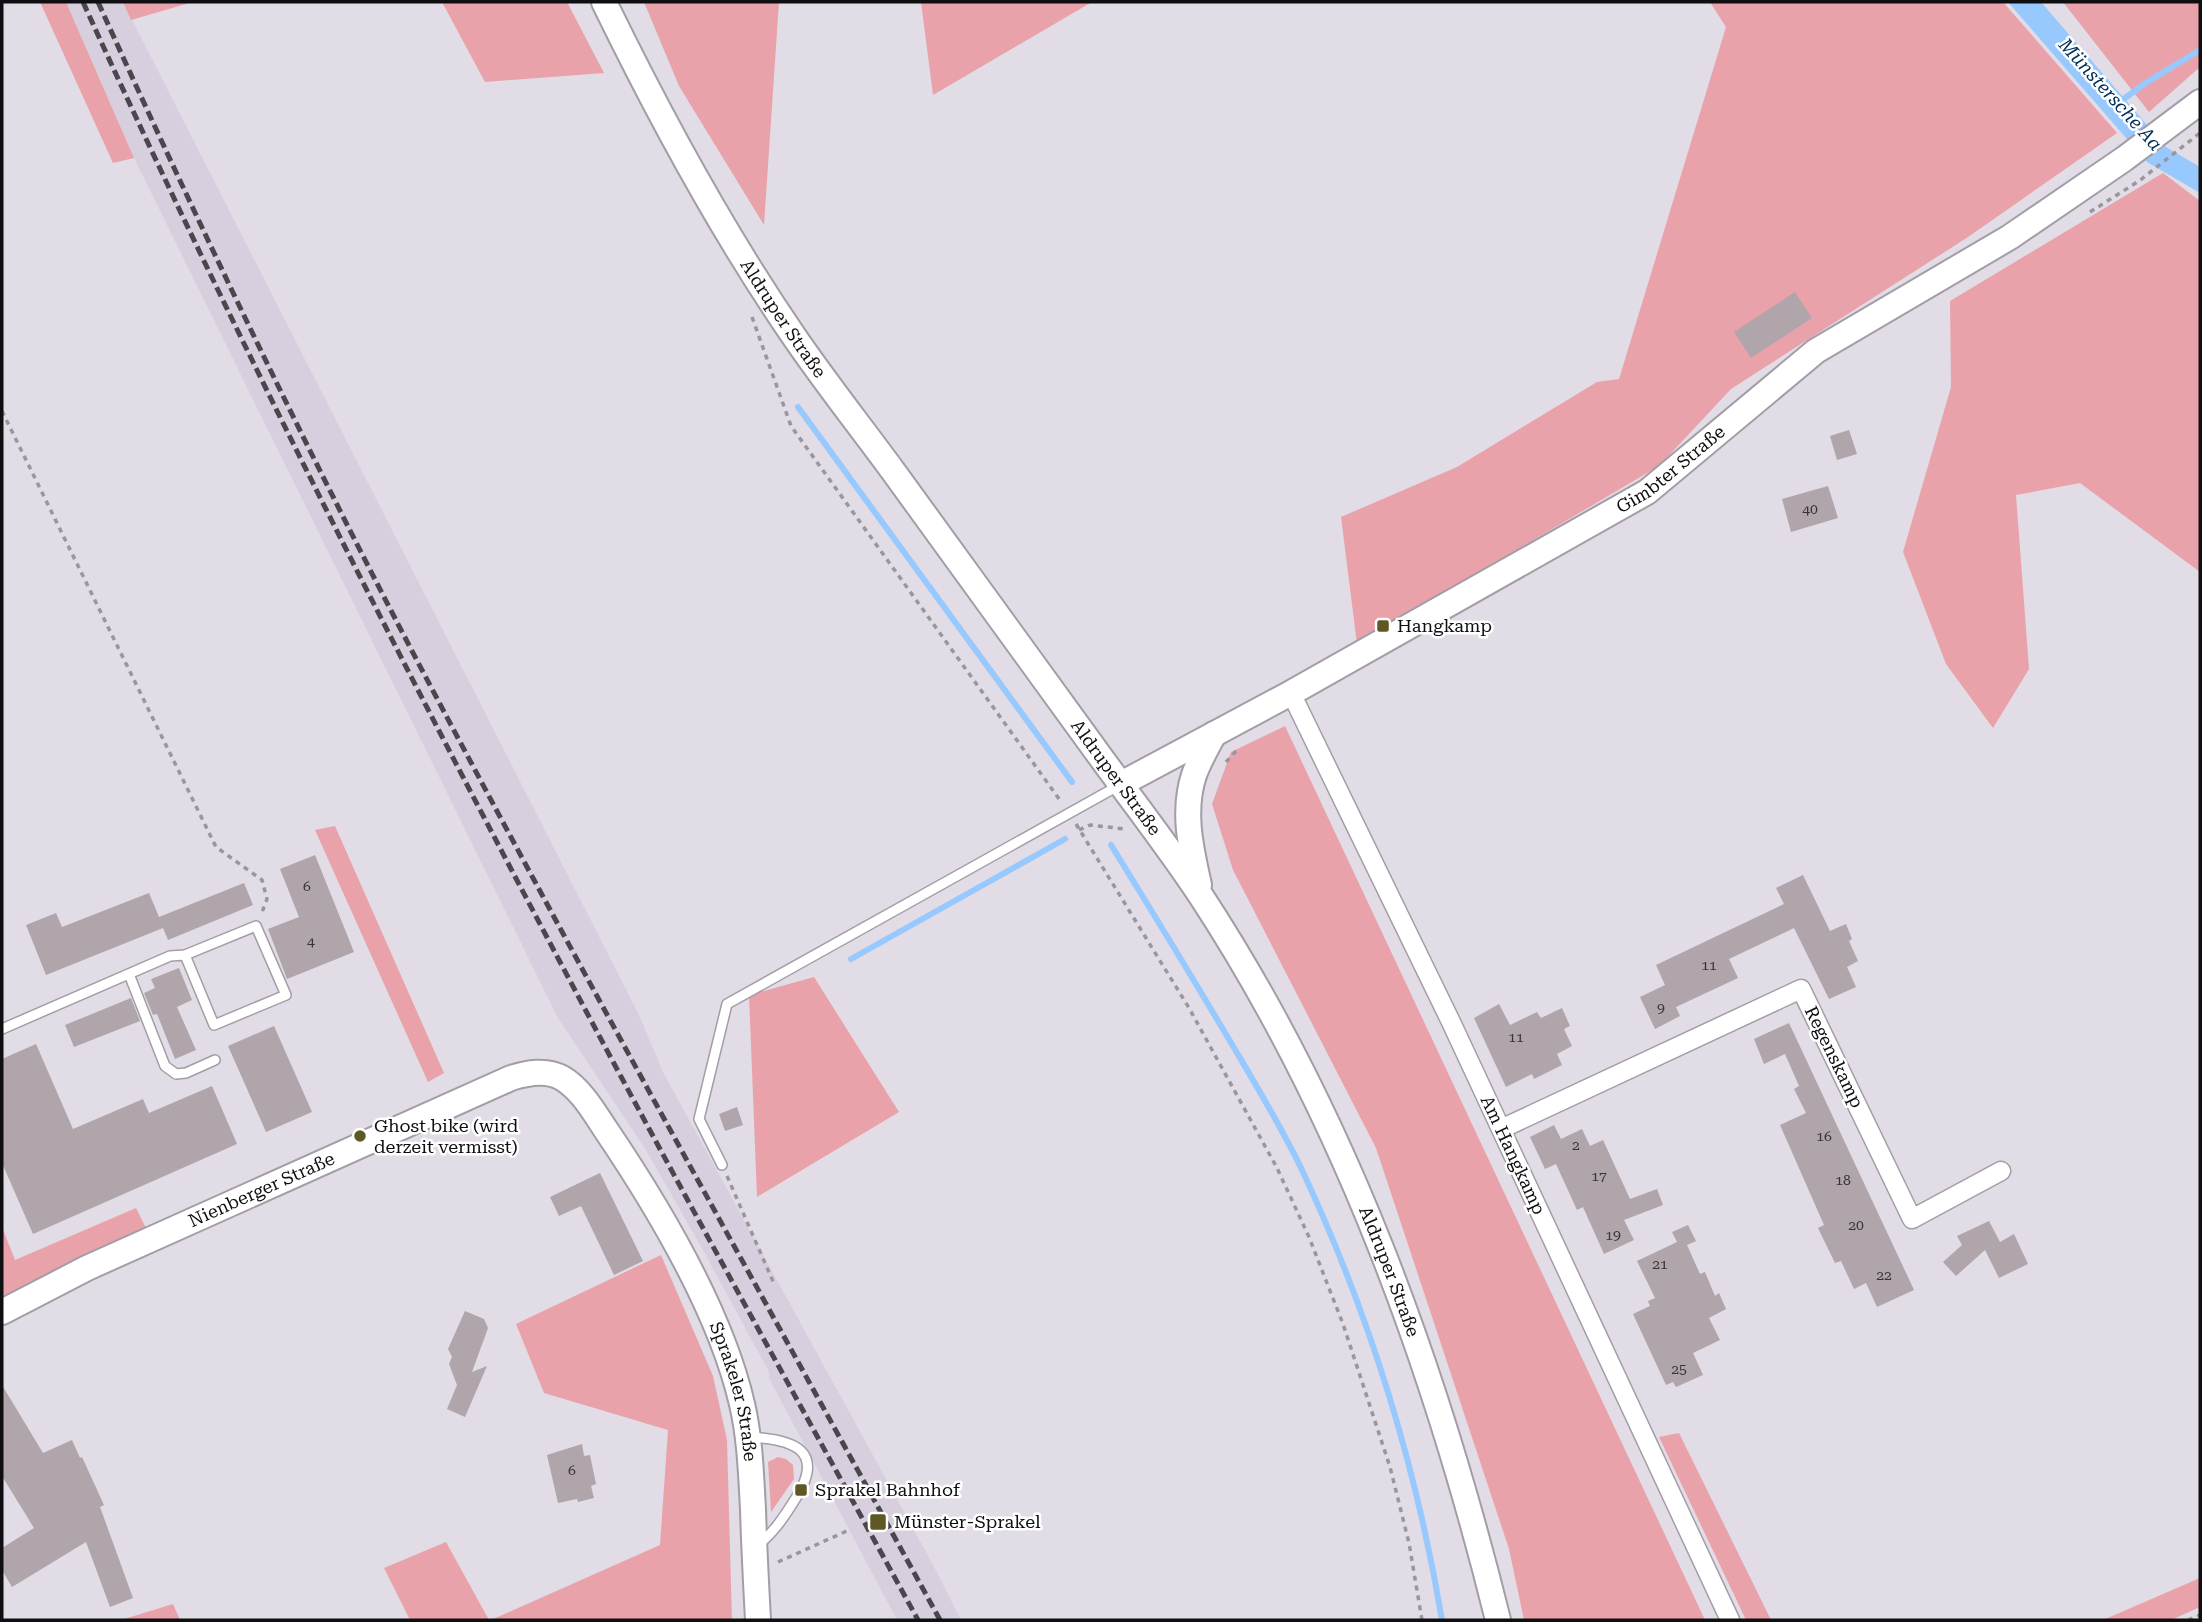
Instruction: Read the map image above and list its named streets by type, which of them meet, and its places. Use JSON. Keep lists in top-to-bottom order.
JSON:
{
  "streets": {
    "street": [
      "Aldruper Straße",
      "Gimbter Straße",
      "Regenskamp",
      "Am Hangkamp",
      "Nienberger Straße",
      "Sprakeler Straße"
    ]
  },
  "crossings": [
    ["Aldruper Straße", "Gimbter Straße"],
    ["Gimbter Straße", "Am Hangkamp"],
    ["Regenskamp", "Am Hangkamp"],
    ["Nienberger Straße", "Sprakeler Straße"]
  ],
  "water": ["Münstersche Aa"],
  "places": {
    "transit": ["Hangkamp", "Sprakel Bahnhof", "Münster-Sprakel"],
    "other": ["Ghost bike (wird derzeit vermisst)"]
  },
  "house_numbers": [
    "40",
    "6",
    "4",
    "11",
    "9",
    "11",
    "16",
    "2",
    "17",
    "18",
    "20",
    "19",
    "21",
    "22",
    "25",
    "6"
  ]
}
